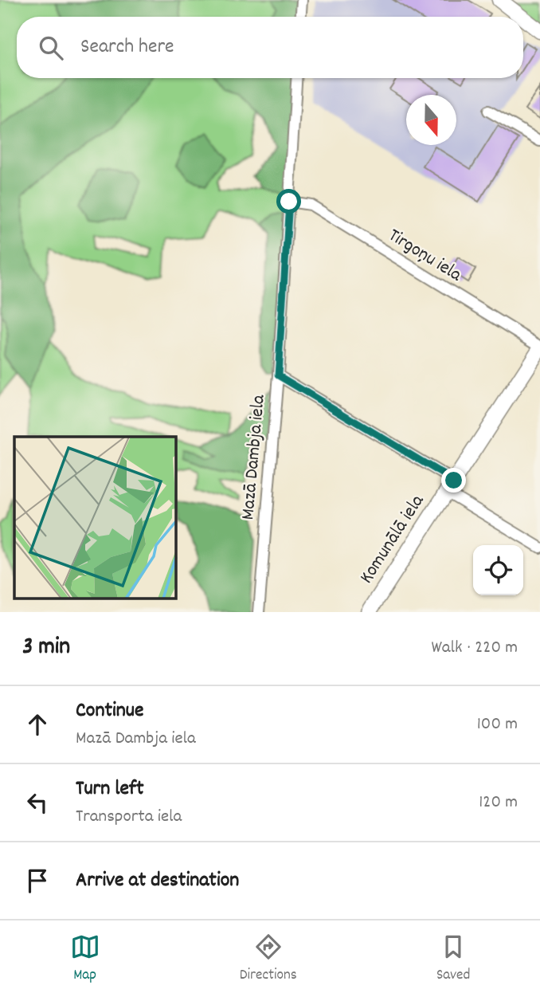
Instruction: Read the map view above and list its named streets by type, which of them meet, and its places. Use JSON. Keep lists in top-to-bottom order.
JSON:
{
  "streets": {
    "street": ["Tirgoņu iela", "Mazā Dambja iela", "Komunālā iela"]
  },
  "crossings": [
    ["Tirgoņu iela", "Mazā Dambja iela"],
    ["Tirgoņu iela", "Komunālā iela"]
  ],
  "north": "bottom",
  "page": {
    "search": "Search here",
    "heading": ["3 min", "Walk · 220 m"],
    "list": [
      ["Continue", "Mazā Dambja iela", "100 m"],
      ["Turn left", "Transporta iela", "120 m"],
      "Arrive at destination"
    ],
    "nav": ["Map", "Directions", "Saved"]
  }
}
